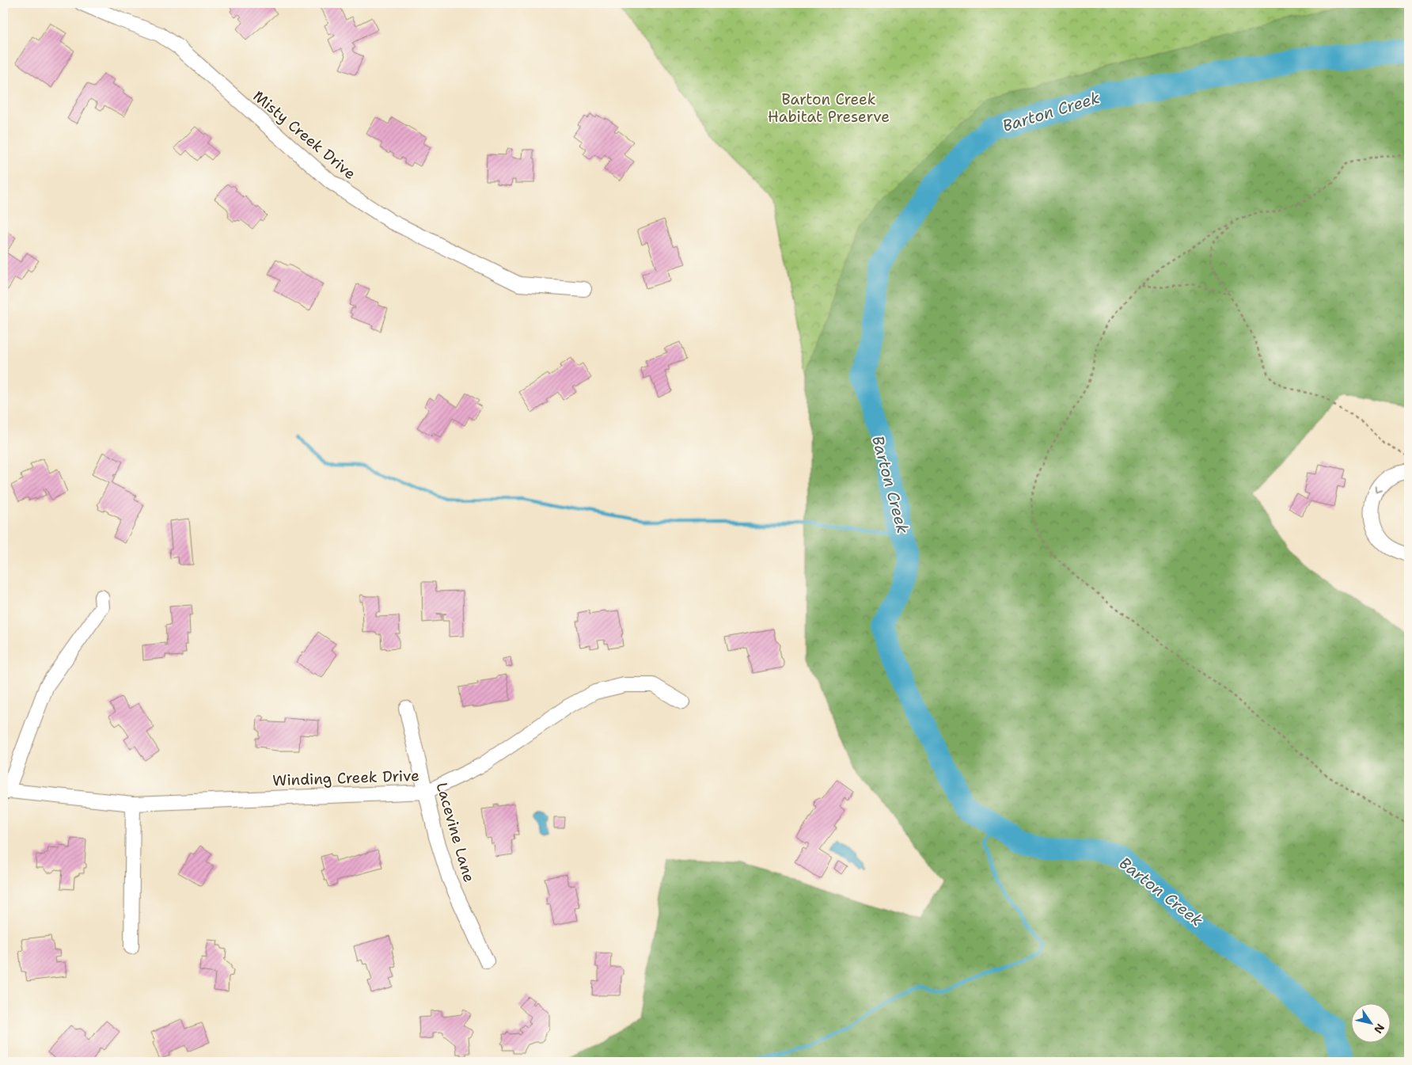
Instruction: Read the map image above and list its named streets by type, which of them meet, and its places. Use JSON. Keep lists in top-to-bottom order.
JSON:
{
  "streets": {
    "street": ["Misty Creek Drive", "Winding Creek Drive", "Lacevine Lane"]
  },
  "crossings": [
    ["Winding Creek Drive", "Lacevine Lane"]
  ],
  "water": ["Barton Creek"],
  "parks": ["Barton Creek Habitat Preserve"],
  "north": "bottom right"
}
